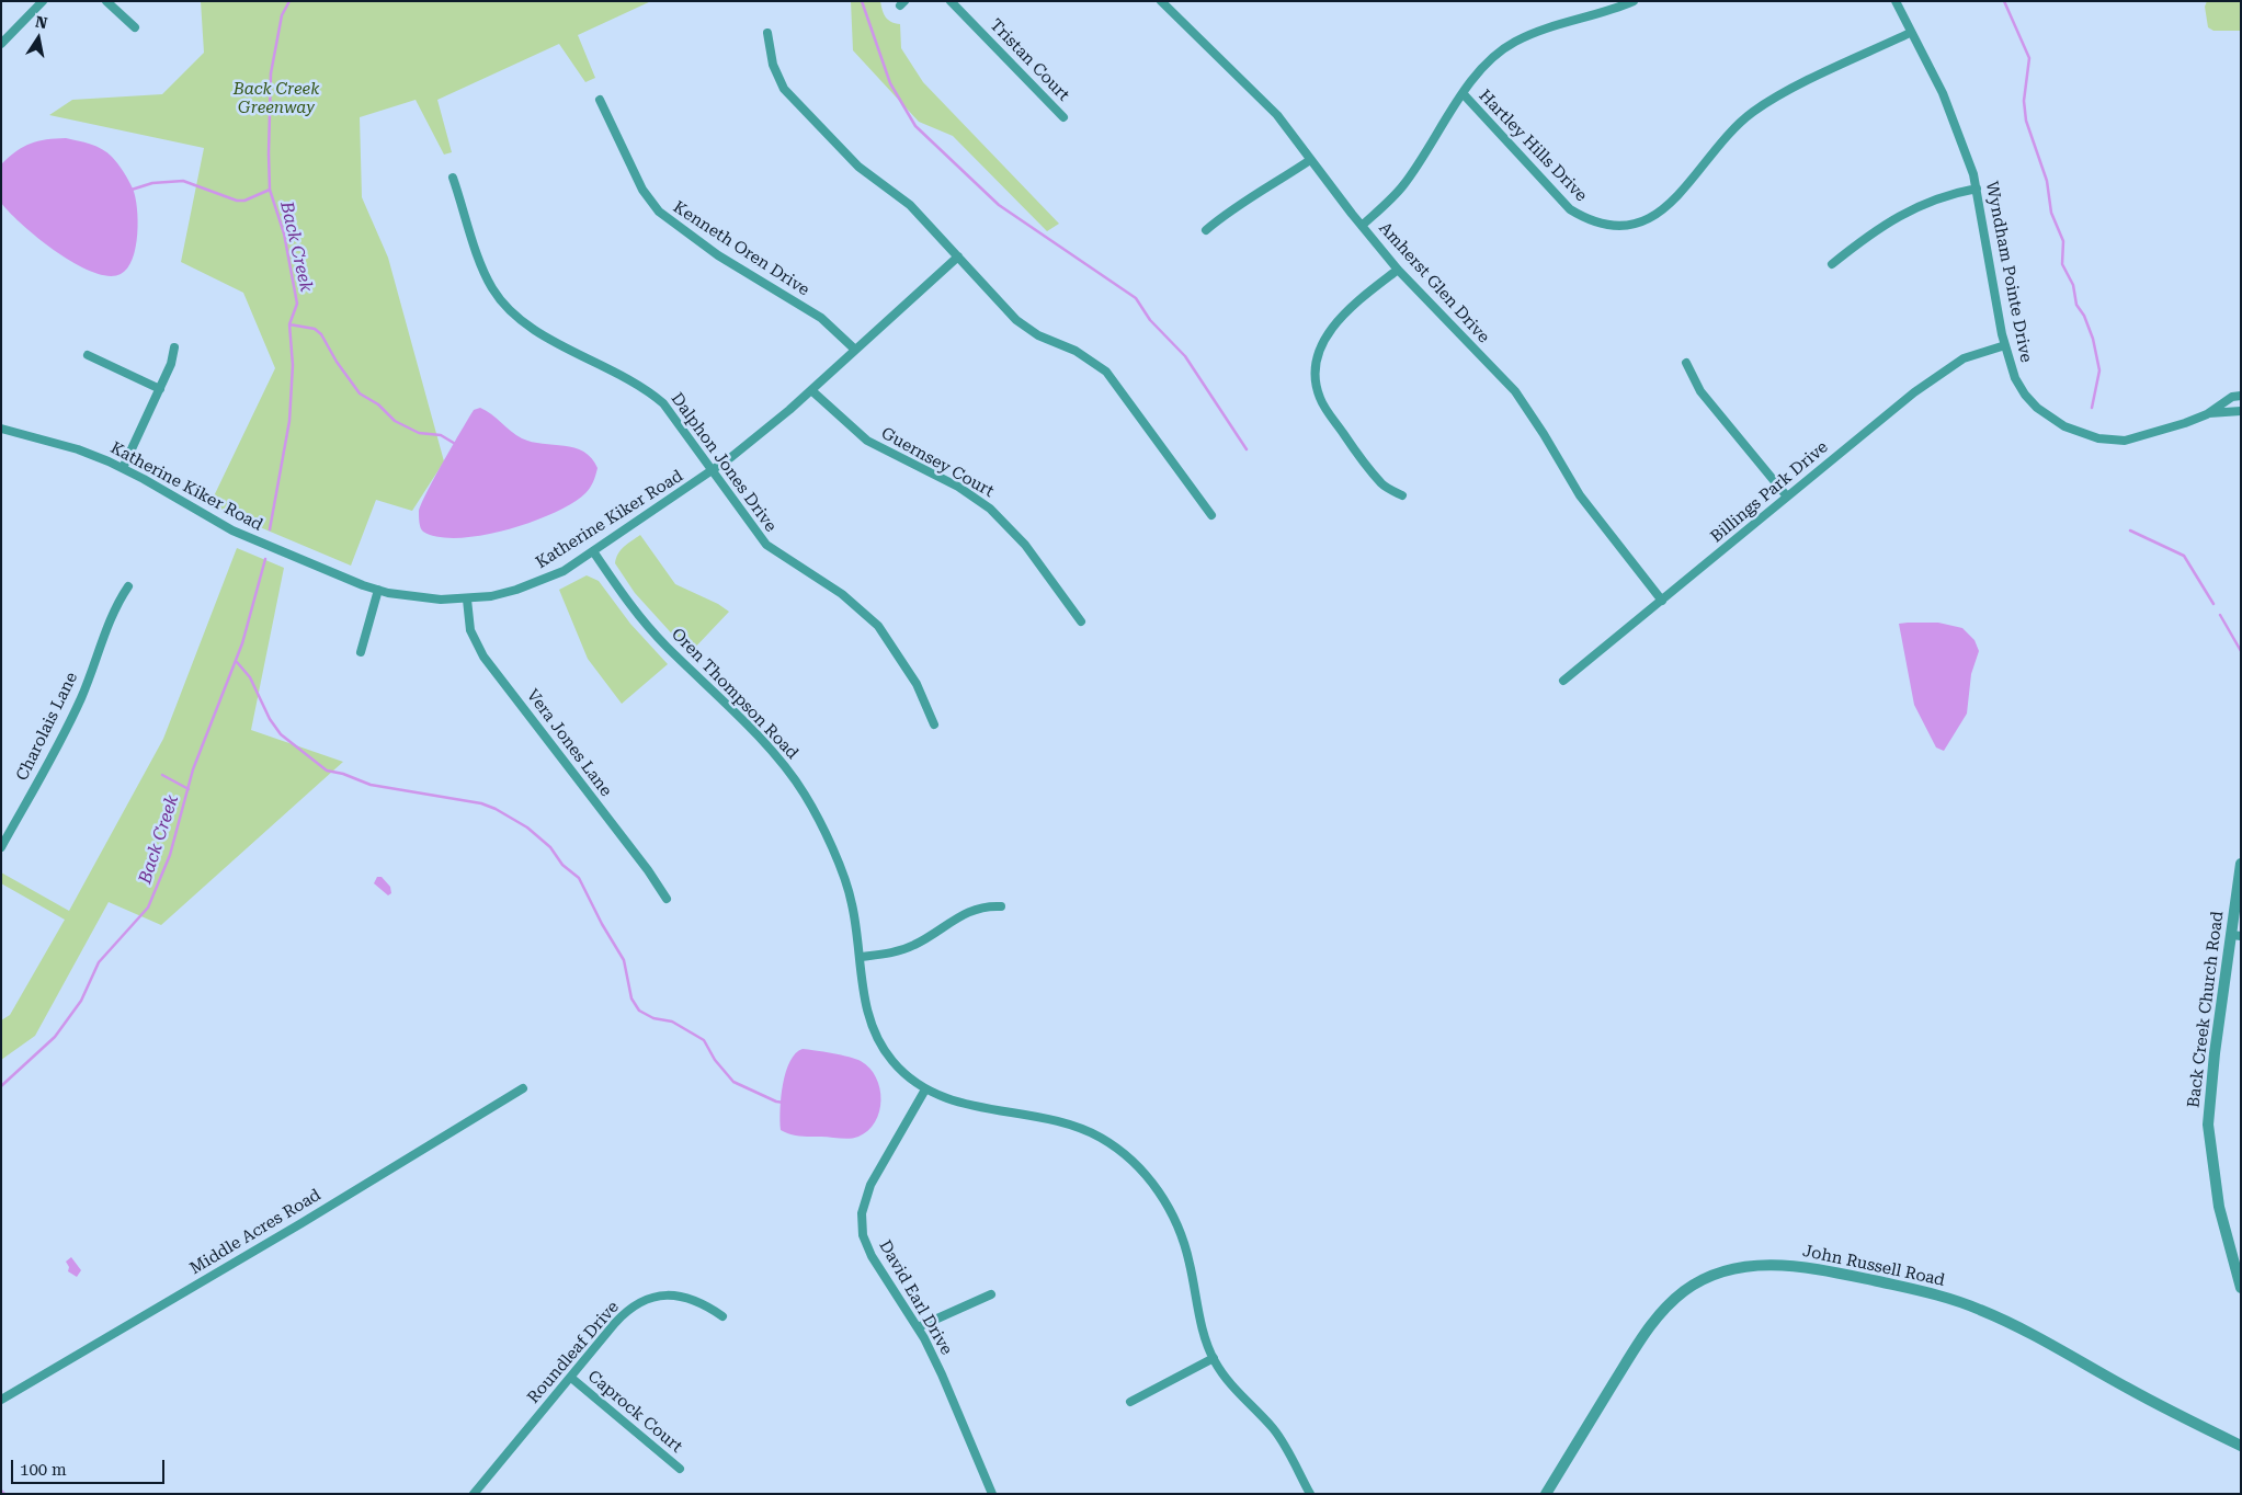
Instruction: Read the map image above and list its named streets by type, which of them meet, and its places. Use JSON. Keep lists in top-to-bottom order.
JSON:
{
  "streets": {
    "street": [
      "Tristan Court",
      "Hartley Hills Drive",
      "Kenneth Oren Drive",
      "Wyndham Pointe Drive",
      "Amherst Glen Drive",
      "Dalphon Jones Drive",
      "Guernsey Court",
      "Katherine Kiker Road",
      "Billings Park Drive",
      "Oren Thompson Road",
      "Charolais Lane",
      "Vera Jones Lane",
      "Back Creek Church Road",
      "Middle Acres Road",
      "John Russell Road",
      "David Earl Drive",
      "Roundleaf Drive",
      "Caprock Court"
    ]
  },
  "crossings": [
    ["Hartley Hills Drive", "Wyndham Pointe Drive"],
    ["Kenneth Oren Drive", "Katherine Kiker Road"],
    ["Wyndham Pointe Drive", "Billings Park Drive"],
    ["Amherst Glen Drive", "Billings Park Drive"],
    ["Dalphon Jones Drive", "Katherine Kiker Road"],
    ["Guernsey Court", "Katherine Kiker Road"],
    ["Katherine Kiker Road", "Oren Thompson Road"],
    ["Katherine Kiker Road", "Vera Jones Lane"],
    ["Oren Thompson Road", "David Earl Drive"],
    ["Roundleaf Drive", "Caprock Court"]
  ],
  "water": ["Back Creek"],
  "parks": ["Back Creek Greenway"],
  "scale_bar": "100 m",
  "north": "top"
}
